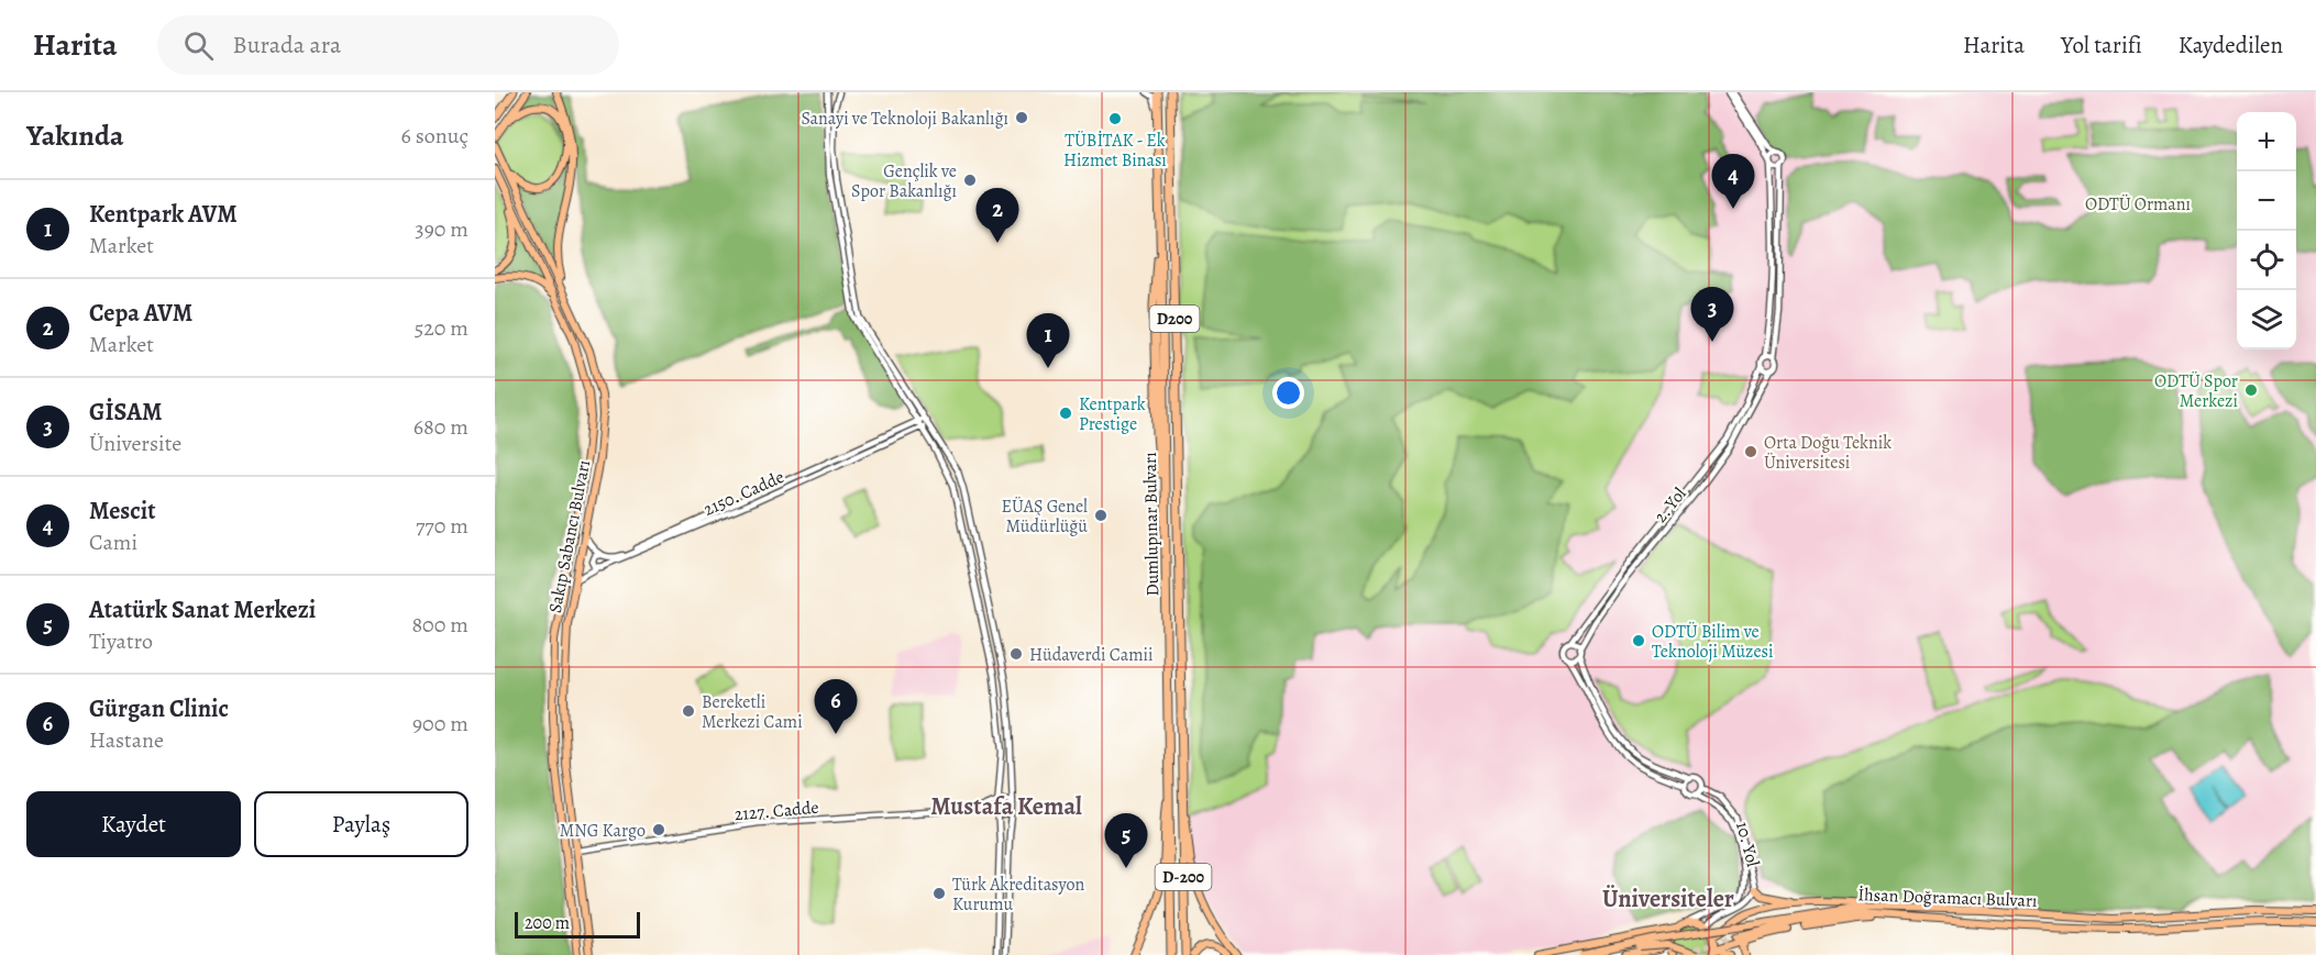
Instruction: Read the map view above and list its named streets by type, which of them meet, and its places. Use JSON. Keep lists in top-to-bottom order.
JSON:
{
  "streets": {
    "highway": ["D200", "Dumlupınar Bulvarı", "D-200"],
    "main road": ["Sakıp Sabancı Bulvarı", "İhsan Doğramacı Bulvarı"],
    "street": [
      "2150. Cadde",
      "2. Yol",
      "2127. Cadde",
      "10. Yol"
    ]
  },
  "crossings": [
    ["2150. Cadde", "Sakıp Sabancı Bulvarı"],
    ["2. Yol", "10. Yol"],
    ["Sakıp Sabancı Bulvarı", "2127. Cadde"]
  ],
  "districts": ["Mustafa Kemal", "Üniversiteler"],
  "parks": ["ODTÜ Ormanı"],
  "places": [
    "Sanayi ve Teknoloji Bakanlığı",
    "TÜBİTAK - Ek Hizmet Binası",
    "Gençlik ve Spor Bakanlığı",
    "ODTÜ Spor Merkezi",
    "Kentpark Prestige",
    "Orta Doğu Teknik Üniversitesi",
    "EÜAŞ Genel Müdürlüğü",
    "ODTÜ Bilim ve Teknoloji Müzesi",
    "Hüdaverdi Camii",
    "Bereketli Merkezi Cami",
    "MNG Kargo",
    "Türk Akreditasyon Kurumu"
  ],
  "scale_bar": "200 m",
  "page": {
    "header": "Harita",
    "search": "Burada ara",
    "nav": ["Harita", "Yol tarifi", "Kaydedilen"],
    "heading": ["Yakında", "6 sonuç"],
    "map_buttons": ["+", "−"],
    "pins": [
      "4",
      "2",
      "3",
      "1",
      "6",
      "5"
    ],
    "list": [
      {
        "mark": "1",
        "name": "Kentpark AVM",
        "note": "Market",
        "value": "390 m"
      },
      {
        "mark": "2",
        "name": "Cepa AVM",
        "note": "Market",
        "value": "520 m"
      },
      {
        "mark": "3",
        "name": "GİSAM",
        "note": "Üniversite",
        "value": "680 m"
      },
      {
        "mark": "4",
        "name": "Mescit",
        "note": "Cami",
        "value": "770 m"
      },
      {
        "mark": "5",
        "name": "Atatürk Sanat Merkezi",
        "note": "Tiyatro",
        "value": "800 m"
      },
      {
        "mark": "6",
        "name": "Gürgan Clinic",
        "note": "Hastane",
        "value": "900 m"
      }
    ],
    "buttons": ["Kaydet", "Paylaş"],
    "scale": "200 m"
  }
}
